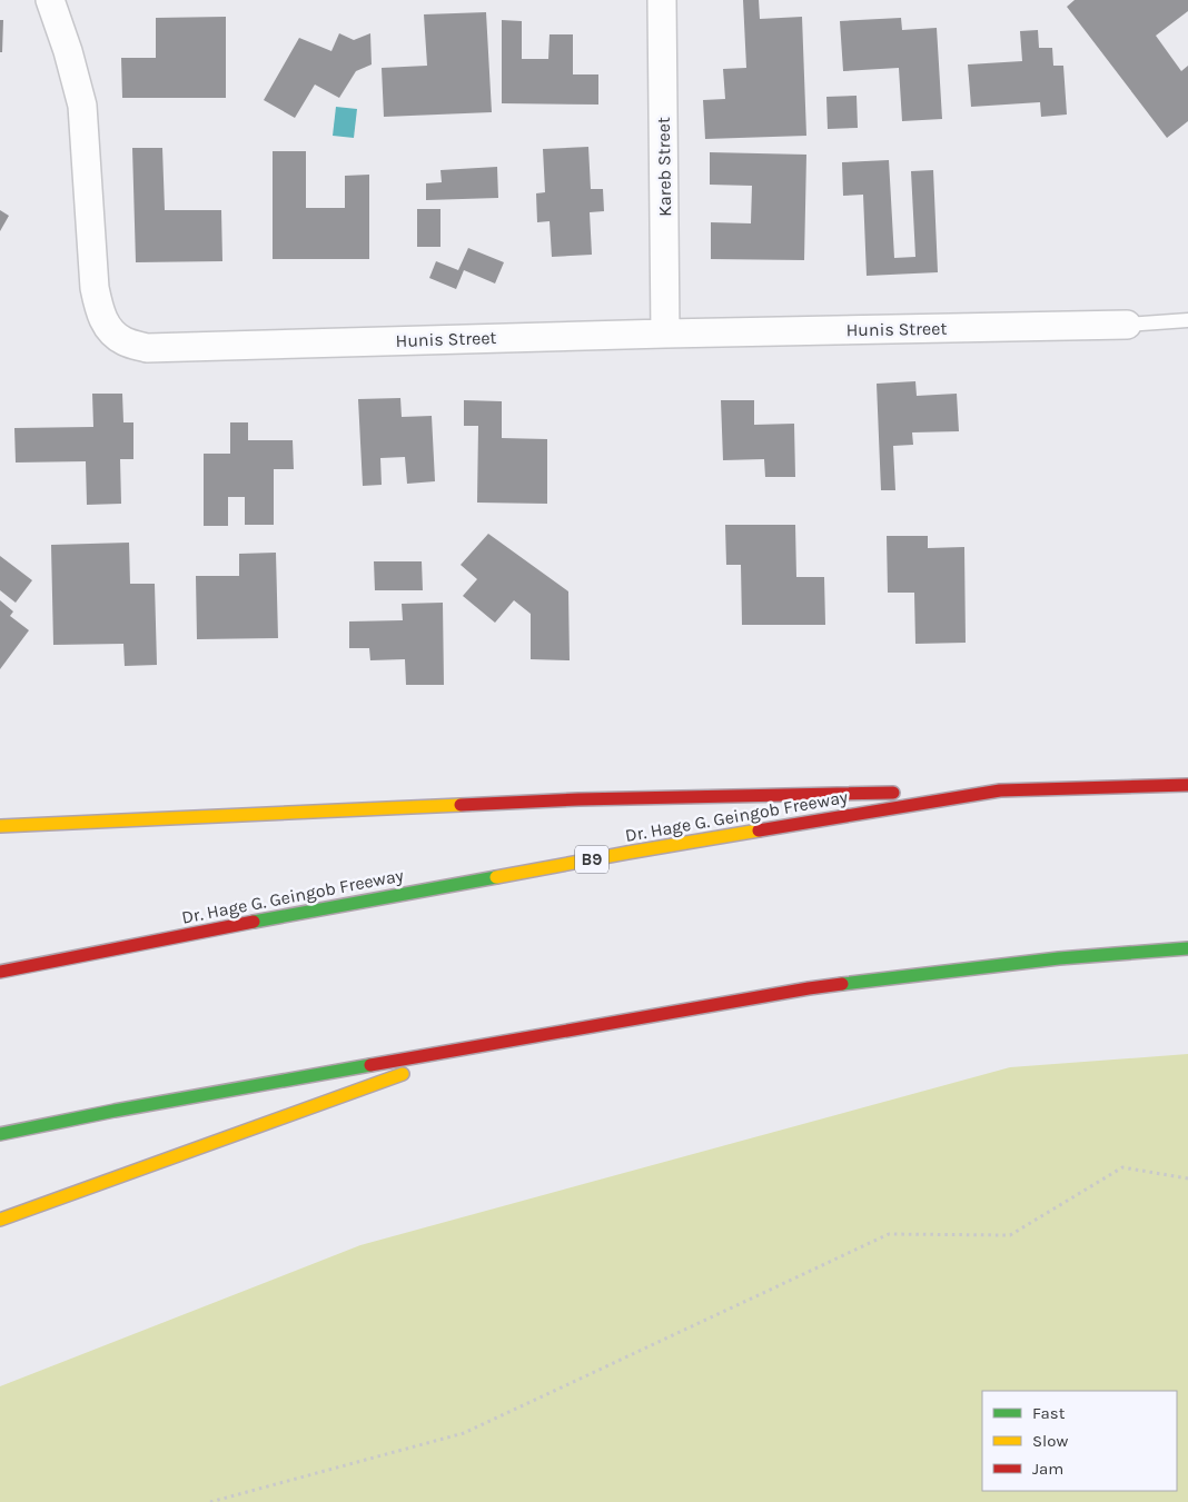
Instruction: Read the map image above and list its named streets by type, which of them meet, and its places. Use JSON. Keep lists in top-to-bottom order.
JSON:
{
  "streets": {
    "highway": ["Dr. Hage G. Geingob Freeway", "B9"],
    "street": ["Kareb Street", "Hunis Street"]
  },
  "crossings": [
    ["Kareb Street", "Hunis Street"]
  ],
  "legend": ["Fast", "Slow", "Jam"]
}
